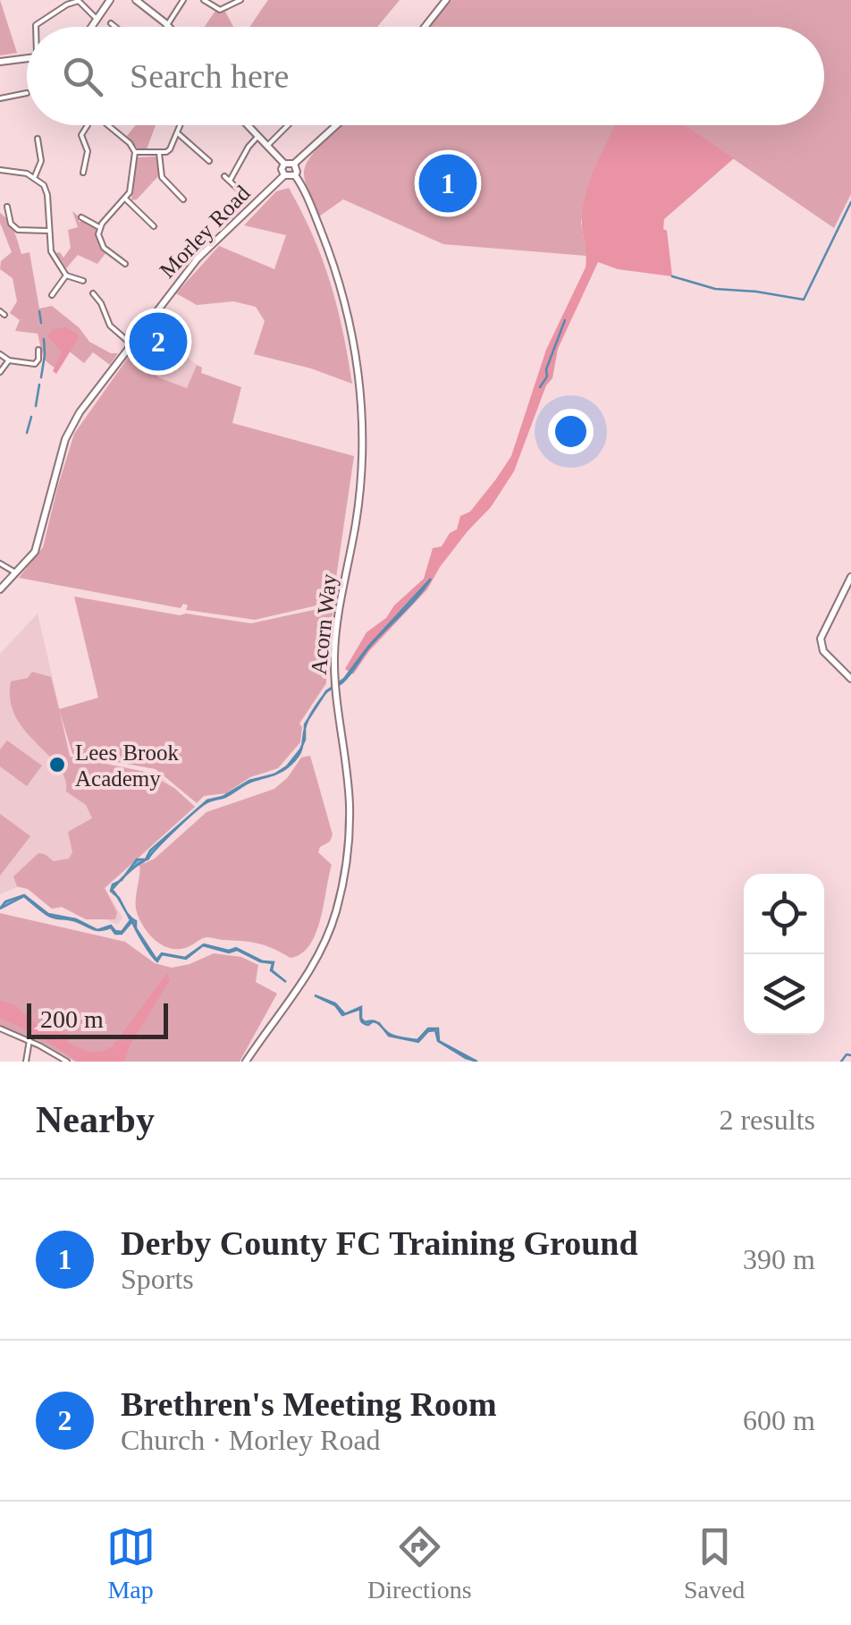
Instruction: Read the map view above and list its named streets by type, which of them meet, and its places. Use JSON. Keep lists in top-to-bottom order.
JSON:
{
  "streets": {
    "street": ["Morley Road", "Acorn Way"]
  },
  "crossings": [
    ["Morley Road", "Acorn Way"]
  ],
  "places": ["Lees Brook Academy"],
  "scale_bar": "200 m",
  "page": {
    "search": "Search here",
    "pins": ["1", "2"],
    "scale": "200 m",
    "heading": ["Nearby", "2 results"],
    "list": [
      {
        "mark": "1",
        "name": "Derby County FC Training Ground",
        "note": "Sports",
        "value": "390 m"
      },
      {
        "mark": "2",
        "name": "Brethren's Meeting Room",
        "note": "Church · Morley Road",
        "value": "600 m"
      }
    ],
    "nav": ["Map", "Directions", "Saved"]
  }
}
